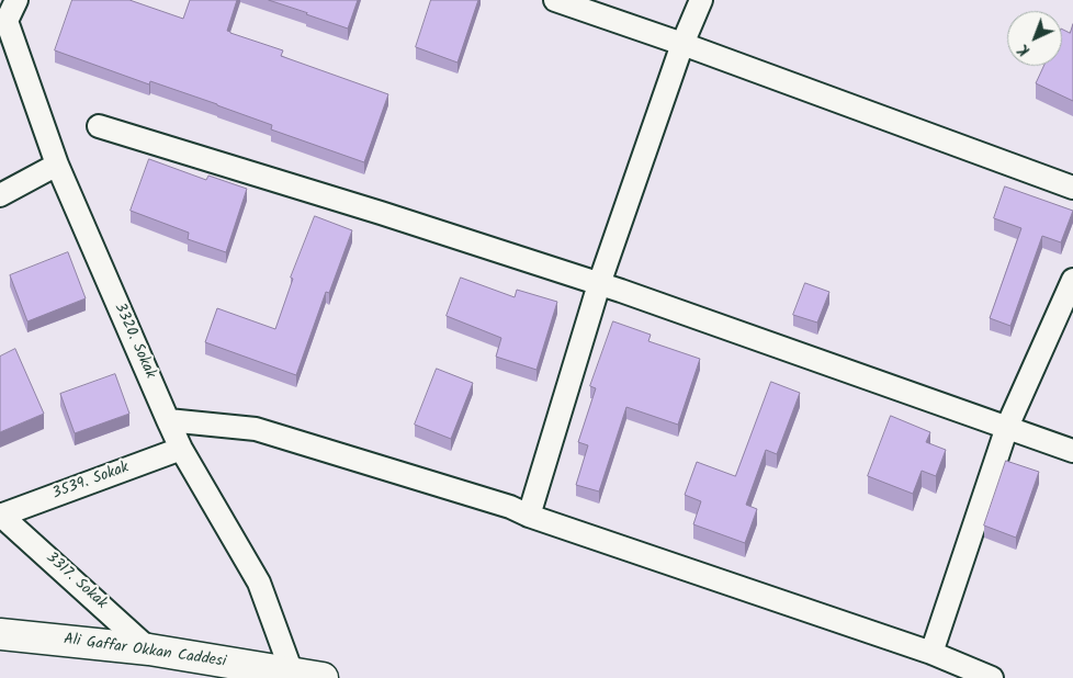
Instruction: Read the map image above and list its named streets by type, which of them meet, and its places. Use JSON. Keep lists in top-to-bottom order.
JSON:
{
  "streets": {
    "street": [
      "3320. Sokak",
      "3539. Sokak",
      "3317. Sokak",
      "Ali Gaffar Okkan Caddesi"
    ]
  },
  "crossings": [
    ["3320. Sokak", "3539. Sokak"],
    ["3320. Sokak", "Ali Gaffar Okkan Caddesi"],
    ["3539. Sokak", "3317. Sokak"],
    ["3317. Sokak", "Ali Gaffar Okkan Caddesi"]
  ],
  "north": "bottom left"
}
